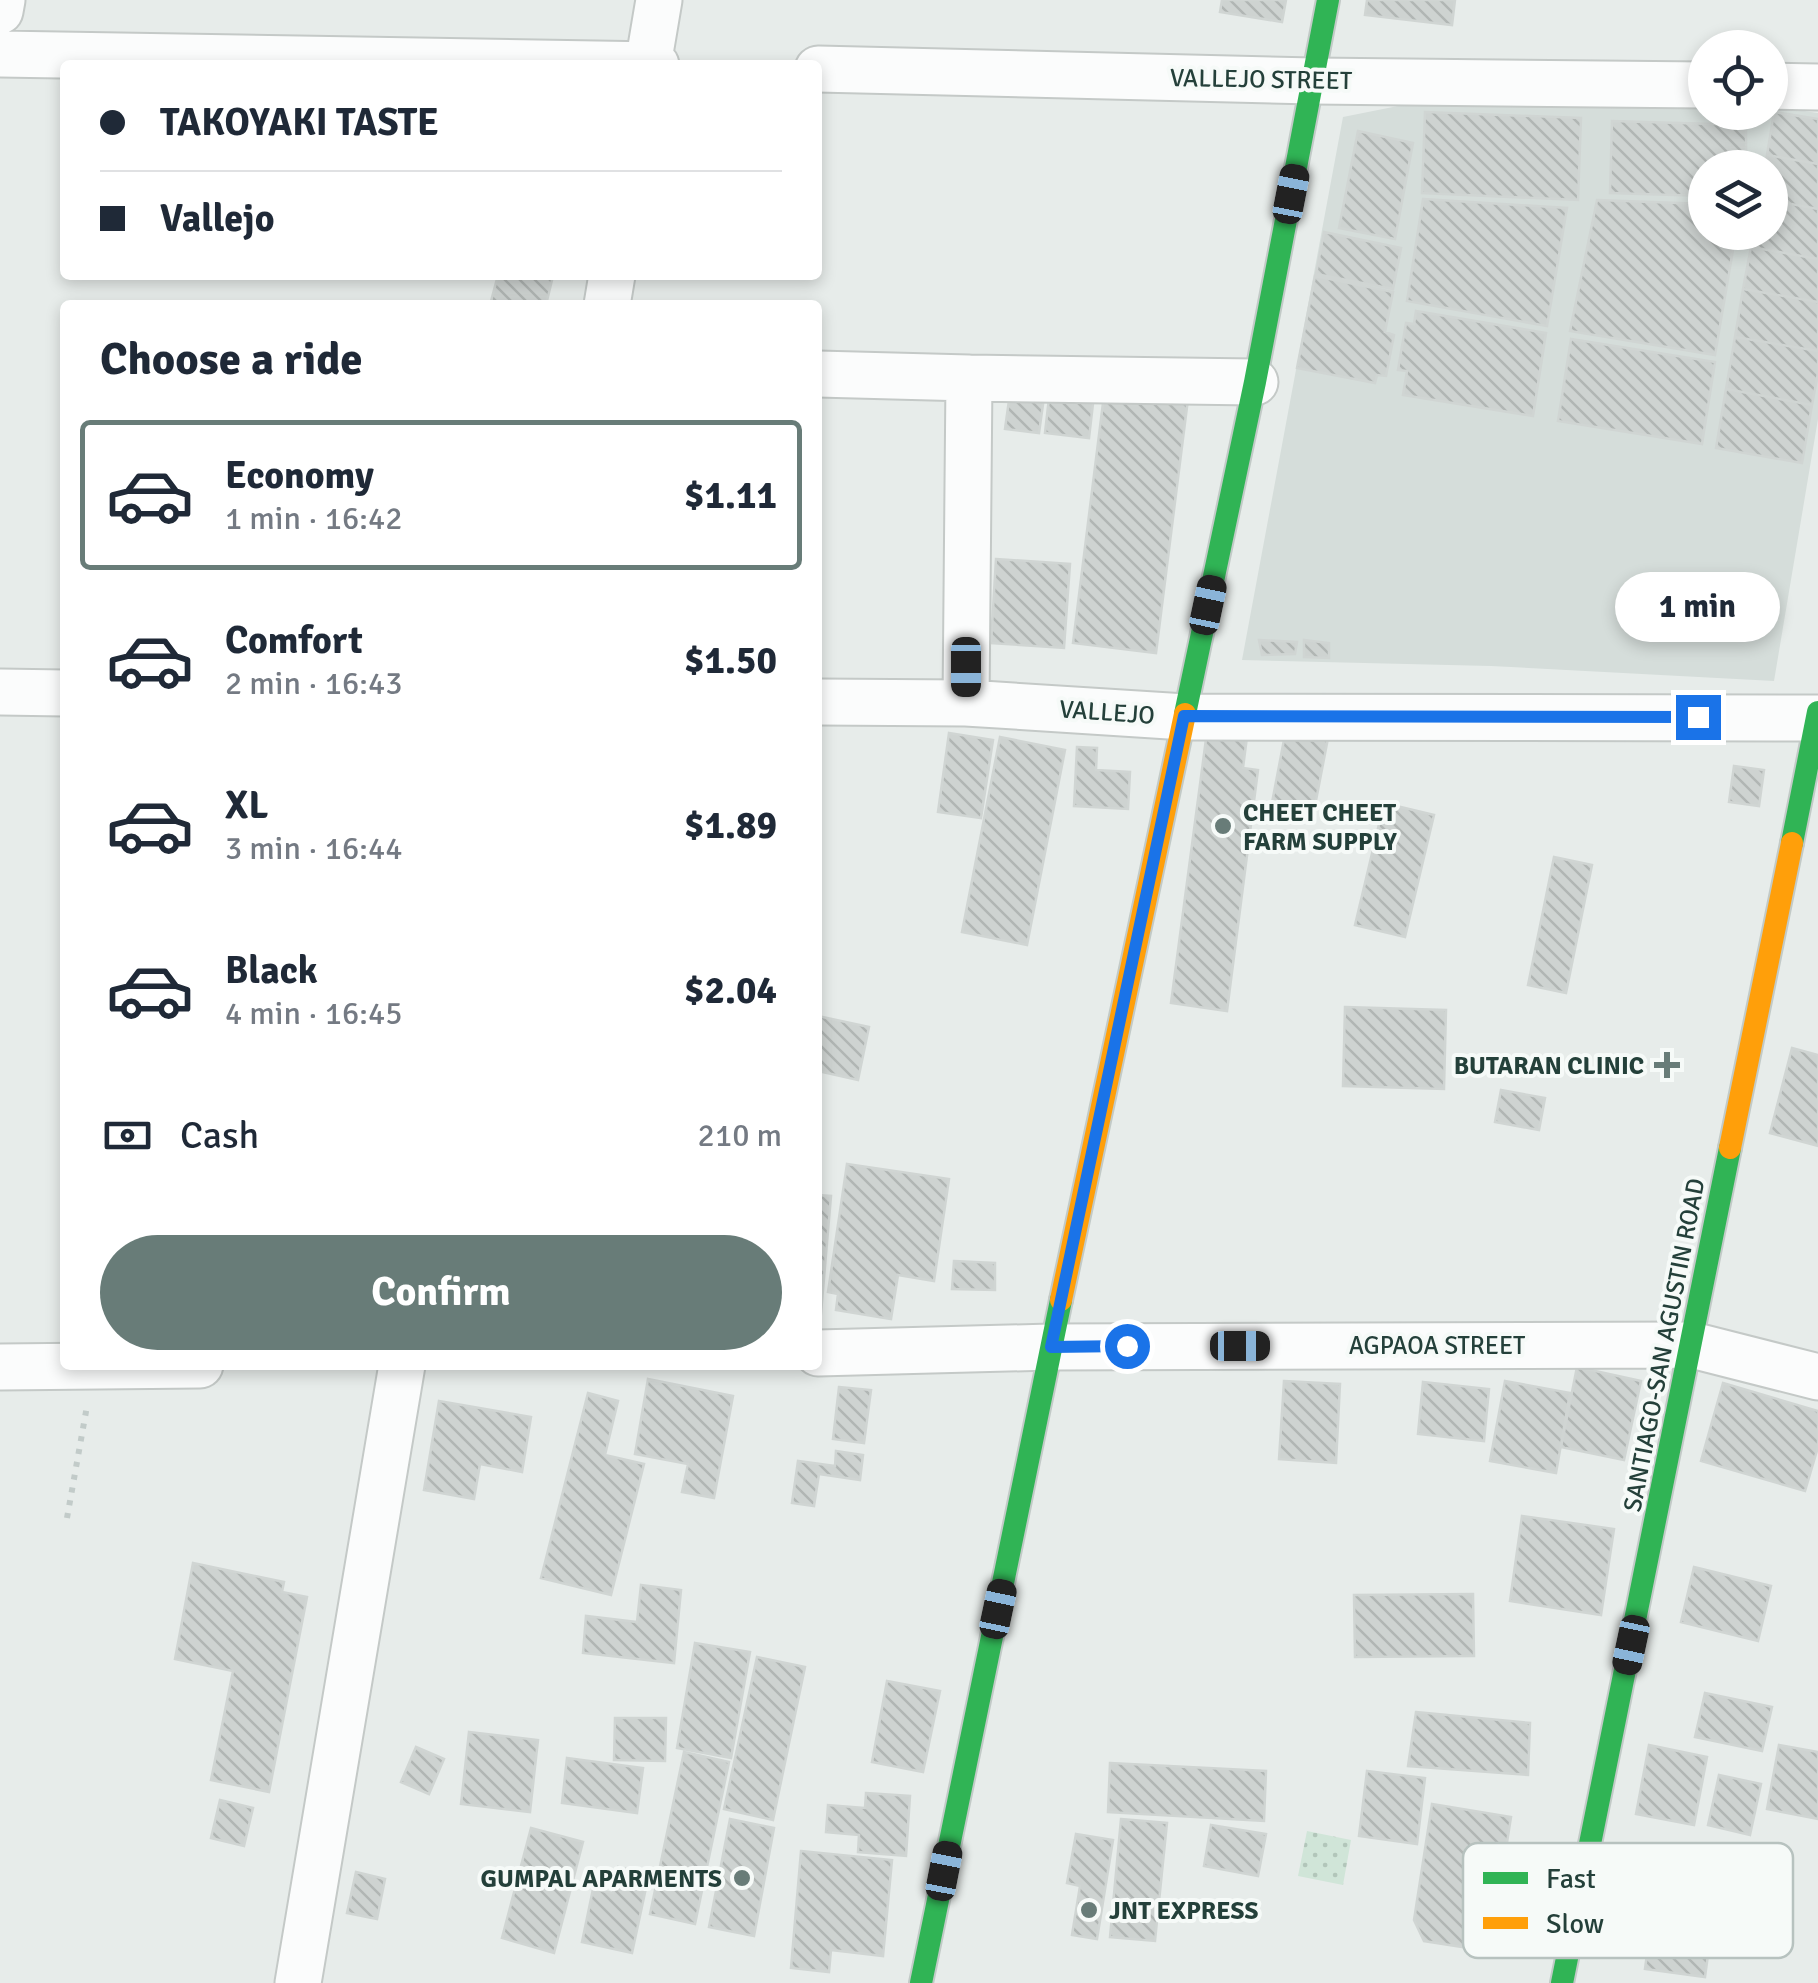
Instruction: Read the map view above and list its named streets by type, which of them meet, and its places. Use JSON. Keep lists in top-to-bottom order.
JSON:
{
  "streets": {
    "street": [
      "VALLEJO STREET",
      "VALLEJO",
      "AGPAOA STREET",
      "SANTIAGO-SAN AGUSTIN ROAD"
    ]
  },
  "crossings": [
    ["VALLEJO", "SANTIAGO-SAN AGUSTIN ROAD"],
    ["AGPAOA STREET", "SANTIAGO-SAN AGUSTIN ROAD"]
  ],
  "places": {
    "other": ["CHEET CHEET FARM SUPPLY", "GUMPAL APARMENTS", "JNT EXPRESS"],
    "health": ["BUTARAN CLINIC"]
  },
  "legend": ["Fast", "Slow"],
  "page": {
    "banner": ["TAKOYAKI TASTE", "Vallejo"],
    "heading": "Choose a ride",
    "list": [
      {
        "name": "Economy",
        "note": "1 min · 16:42",
        "value": "$1.11"
      },
      {
        "name": "Comfort",
        "note": "2 min · 16:43",
        "value": "$1.50"
      },
      {
        "name": "XL",
        "note": "3 min · 16:44",
        "value": "$1.89"
      },
      {
        "name": "Black",
        "note": "4 min · 16:45",
        "value": "$2.04"
      }
    ],
    "bubble": "1 min",
    "pay": ["Cash", "210 m"],
    "buttons": "Confirm"
  }
}
